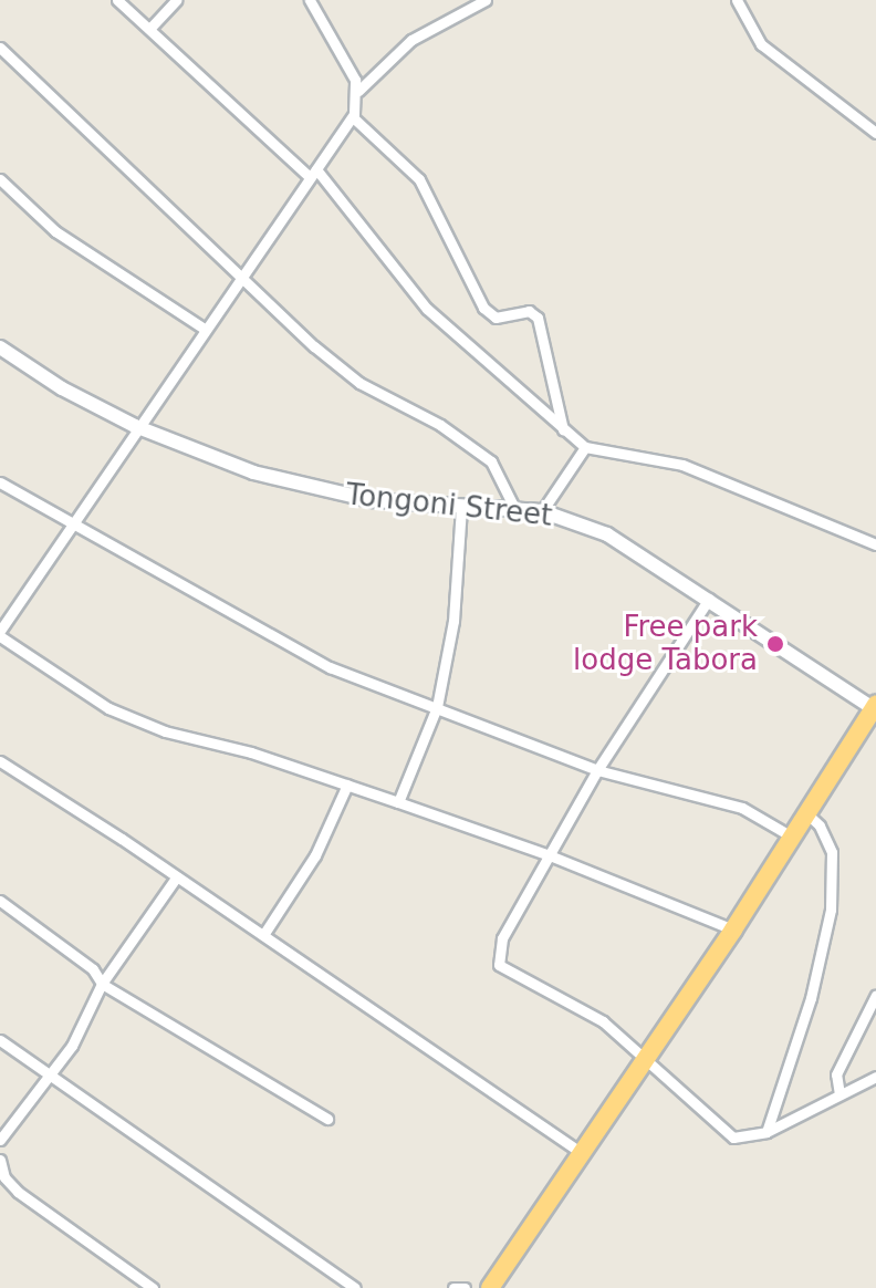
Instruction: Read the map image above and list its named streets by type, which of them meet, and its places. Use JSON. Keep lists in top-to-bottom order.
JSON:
{
  "streets": {
    "street": ["Tongoni Street"]
  },
  "places": ["Free park lodge Tabora"]
}
